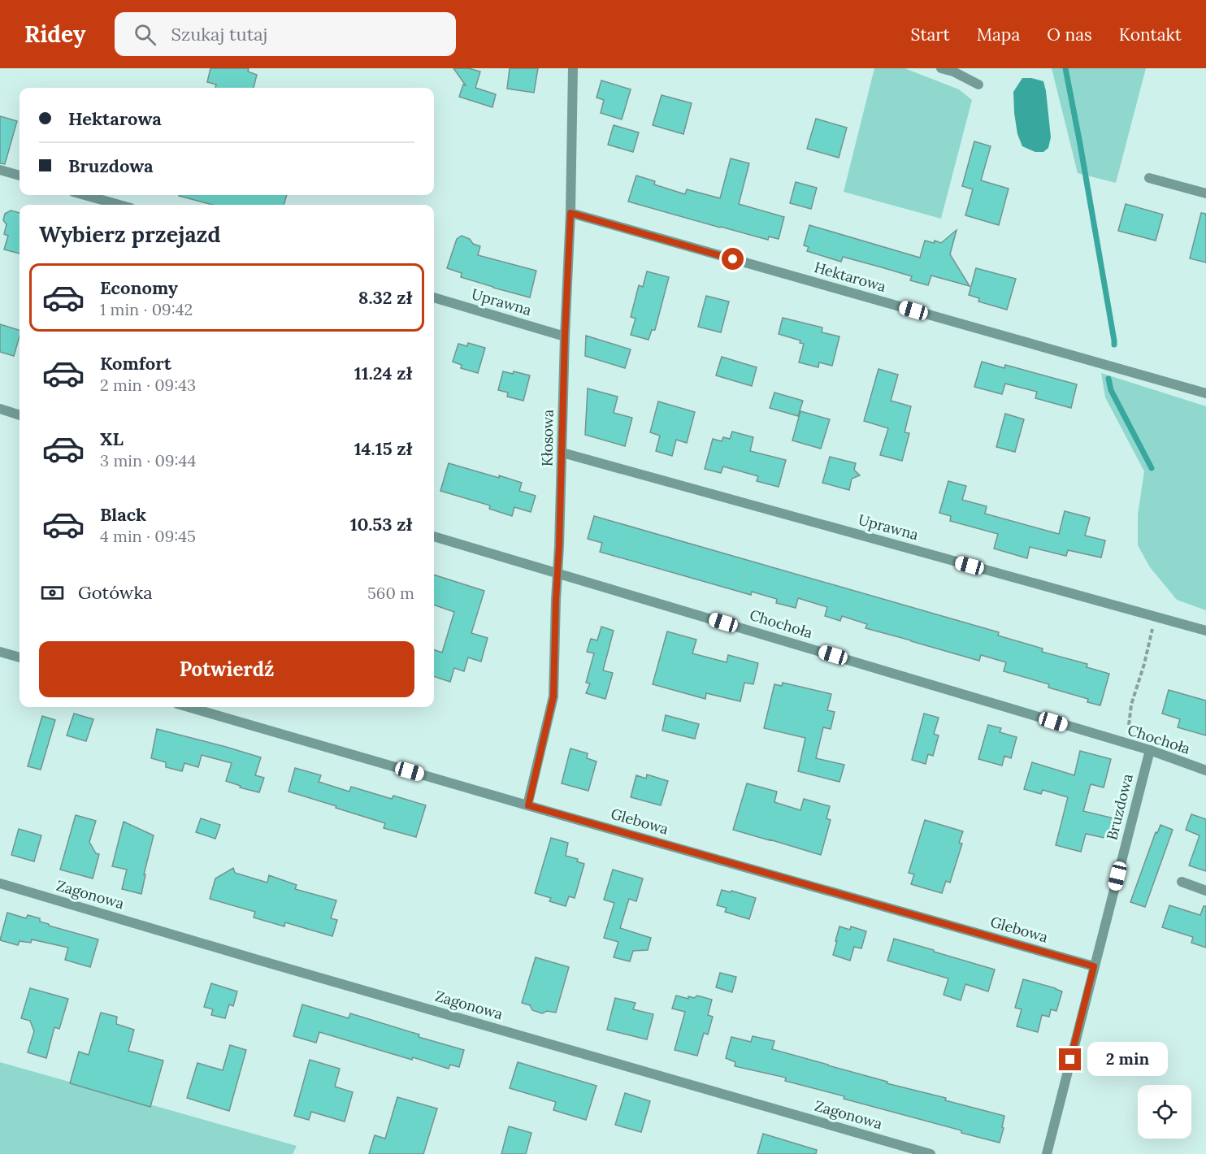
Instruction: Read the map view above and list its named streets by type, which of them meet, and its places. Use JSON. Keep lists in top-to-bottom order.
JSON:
{
  "streets": {
    "street": [
      "Hektarowa",
      "Uprawna",
      "Kłosowa",
      "Chochoła",
      "Bruzdowa",
      "Glebowa",
      "Zagonowa"
    ]
  },
  "crossings": [
    ["Hektarowa", "Kłosowa"],
    ["Uprawna", "Kłosowa"],
    ["Kłosowa", "Chochoła"],
    ["Kłosowa", "Glebowa"],
    ["Chochoła", "Bruzdowa"],
    ["Bruzdowa", "Glebowa"]
  ],
  "page": {
    "header": "Ridey",
    "search": "Szukaj tutaj",
    "nav": [
      "Start",
      "Mapa",
      "O nas",
      "Kontakt"
    ],
    "banner": ["Hektarowa", "Bruzdowa"],
    "heading": "Wybierz przejazd",
    "list": [
      {
        "name": "Economy",
        "note": "1 min · 09:42",
        "value": "8.32 zł"
      },
      {
        "name": "Komfort",
        "note": "2 min · 09:43",
        "value": "11.24 zł"
      },
      {
        "name": "XL",
        "note": "3 min · 09:44",
        "value": "14.15 zł"
      },
      {
        "name": "Black",
        "note": "4 min · 09:45",
        "value": "10.53 zł"
      }
    ],
    "pay": ["Gotówka", "560 m"],
    "buttons": "Potwierdź",
    "bubble": "2 min"
  }
}
